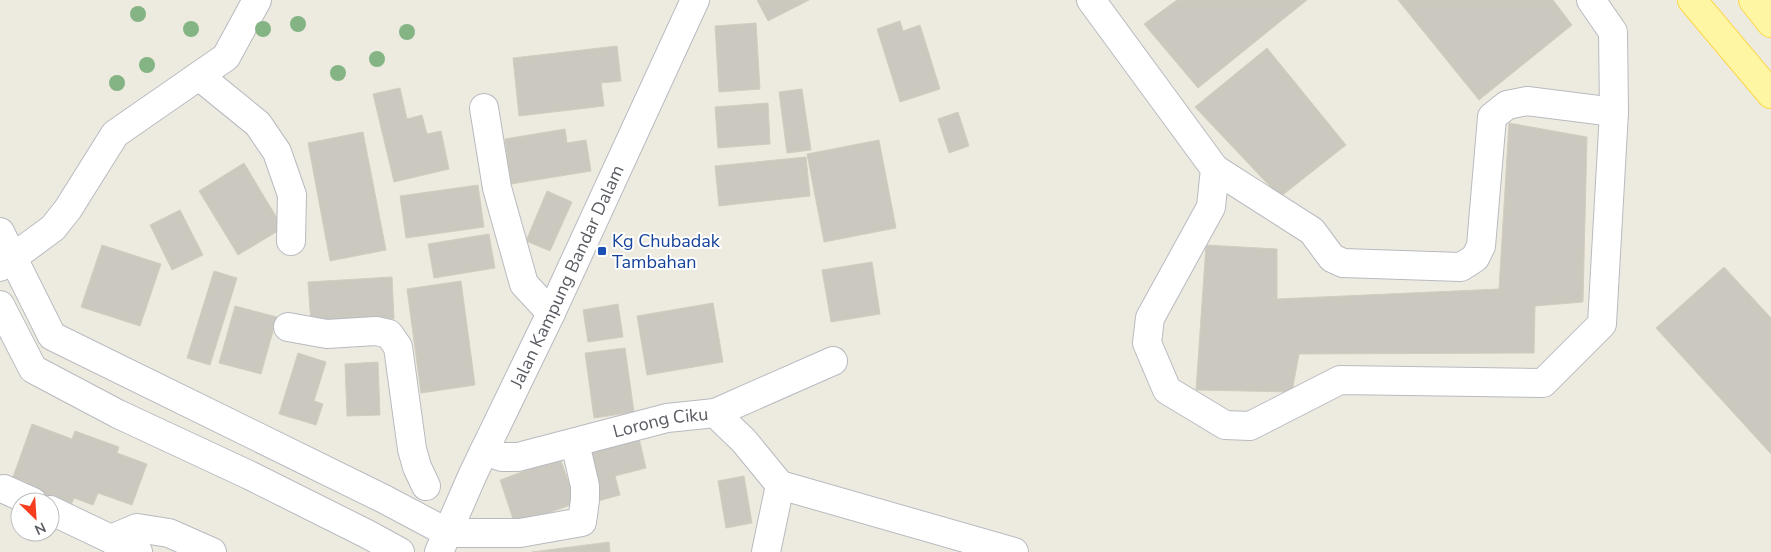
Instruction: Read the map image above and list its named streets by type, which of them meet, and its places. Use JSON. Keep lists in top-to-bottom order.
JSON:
{
  "streets": {
    "street": ["Jalan Kampung Bandar Dalam", "Lorong Ciku"]
  },
  "crossings": [
    ["Jalan Kampung Bandar Dalam", "Lorong Ciku"]
  ],
  "places": {
    "transit": ["Kg Chubadak Tambahan"]
  },
  "north": "bottom right"
}
